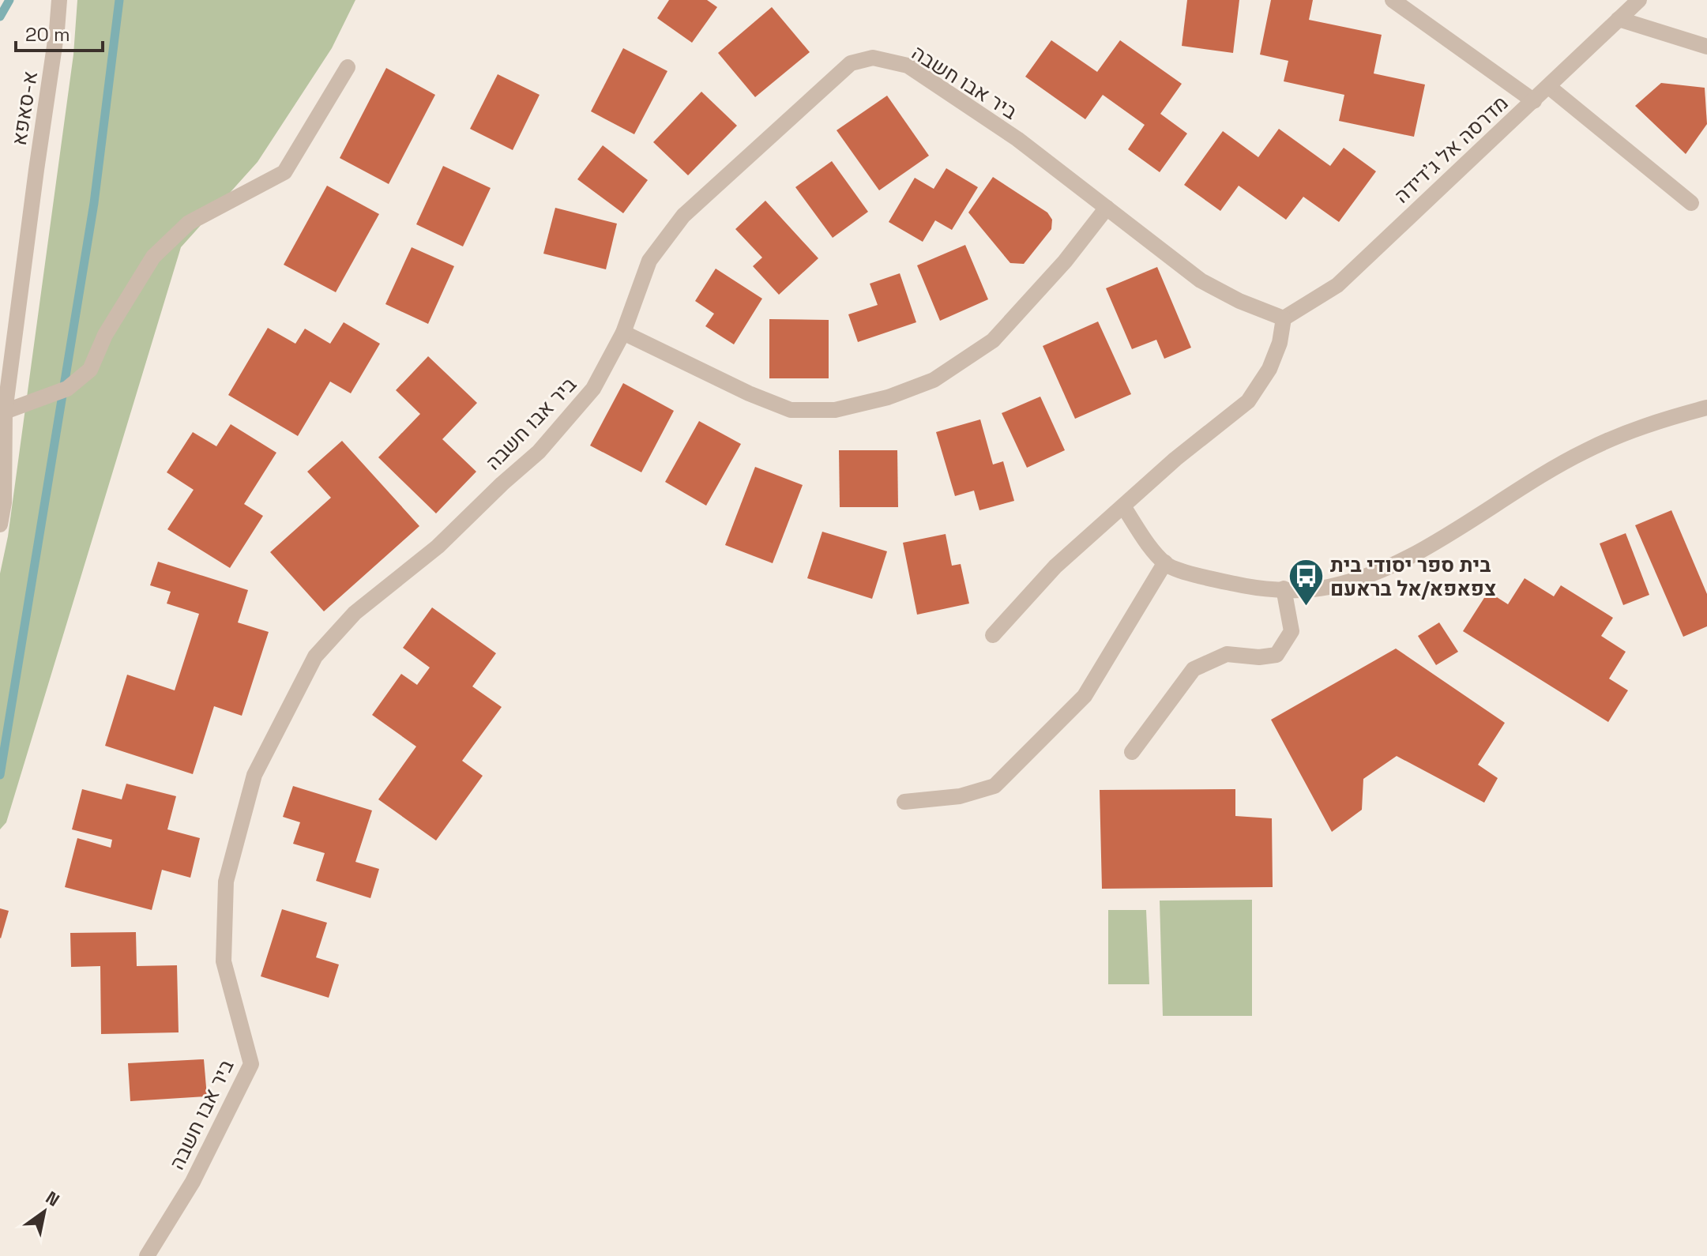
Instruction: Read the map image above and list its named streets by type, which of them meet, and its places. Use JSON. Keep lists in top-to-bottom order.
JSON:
{
  "streets": {
    "street": ["ביר אבו חשבה", "א-סאפא", "מדרסה אל ג'דידה"]
  },
  "crossings": [
    ["ביר אבו חשבה", "מדרסה אל ג'דידה"]
  ],
  "places": {
    "bus stop": ["בית ספר יסודי בית צפאפא/אל בראעם"]
  },
  "scale_bar": "20 m",
  "north": "top right"
}
